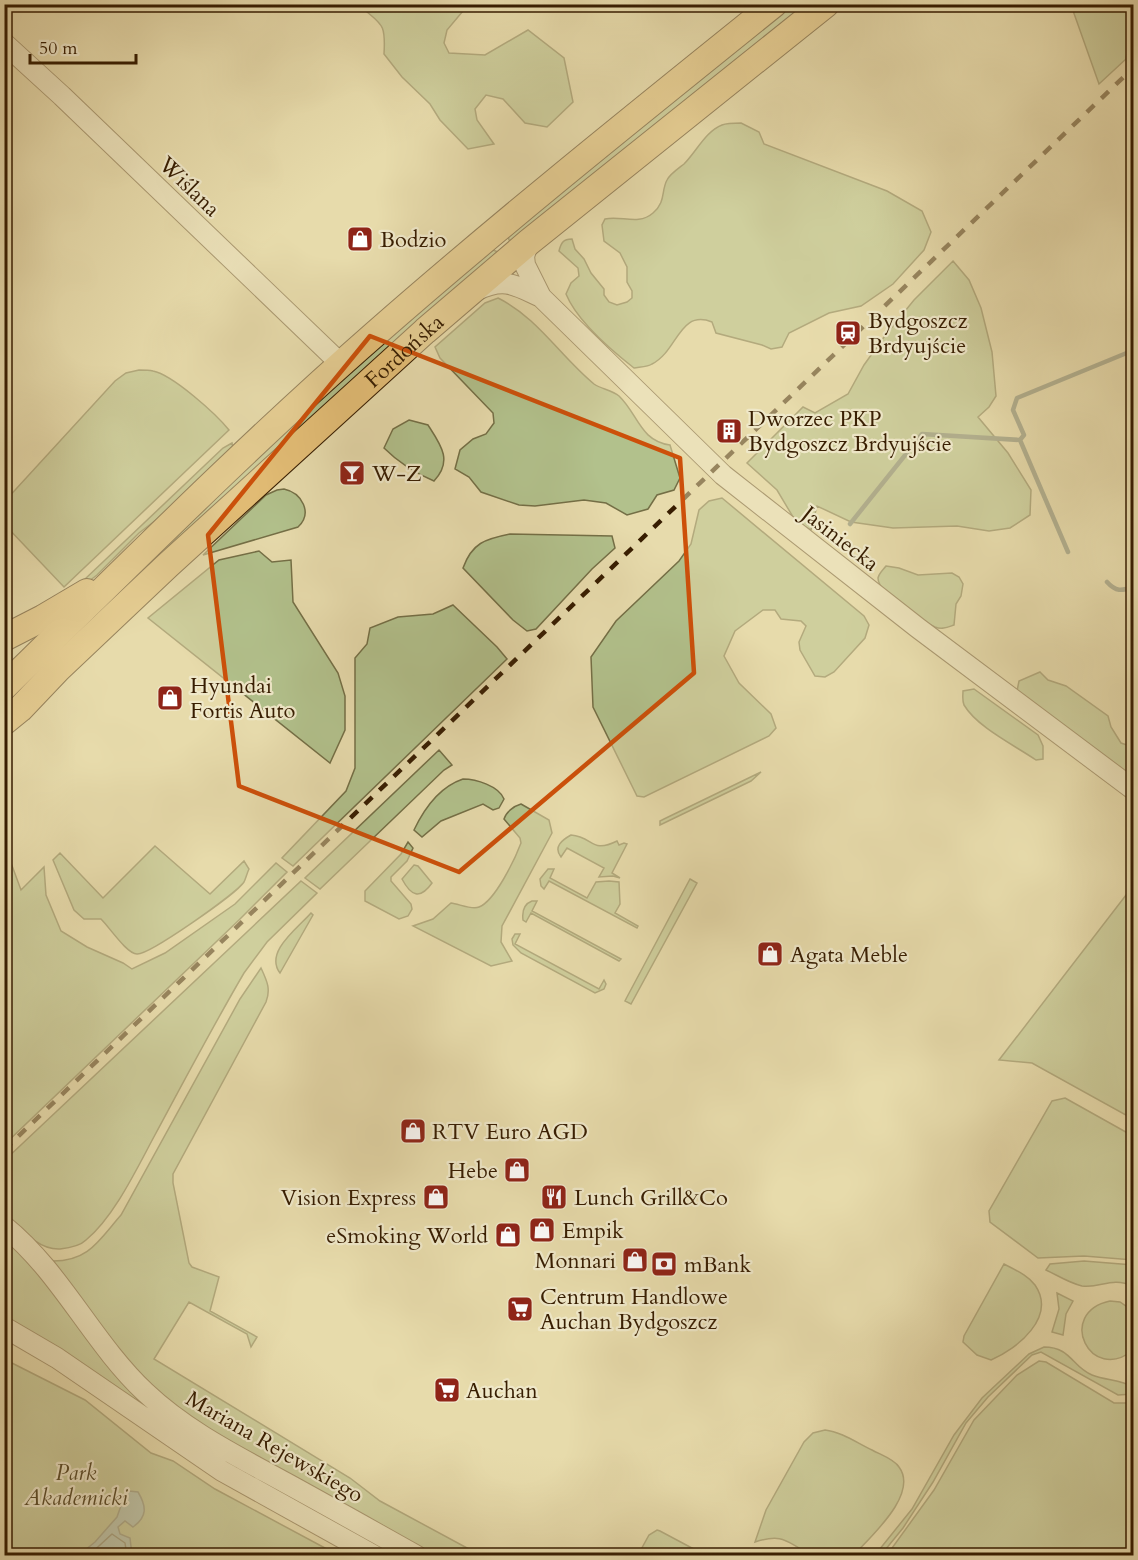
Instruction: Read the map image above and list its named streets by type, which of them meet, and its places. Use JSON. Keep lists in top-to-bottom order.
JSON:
{
  "streets": {
    "main road": ["Fordońska"],
    "street": ["Wiślana", "Jasiniecka", "Mariana Rejewskiego"]
  },
  "crossings": [
    ["Wiślana", "Fordońska"],
    ["Fordońska", "Jasiniecka"]
  ],
  "parks": ["Park Akademicki"],
  "places": {
    "shop": [
      "Bodzio",
      "Hyundai Fortis Auto",
      "Agata Meble",
      "RTV Euro AGD",
      "Hebe",
      "Vision Express",
      "Empik",
      "eSmoking World",
      "Monnari"
    ],
    "station": ["Bydgoszcz Brdyujście"],
    "building": ["Dworzec PKP Bydgoszcz Brdyujście"],
    "bar": ["W-Z"],
    "restaurant": ["Lunch Grill&Co"],
    "bank": ["mBank"],
    "supermarket": ["Centrum Handlowe Auchan Bydgoszcz", "Auchan"]
  },
  "scale_bar": "50 m"
}
